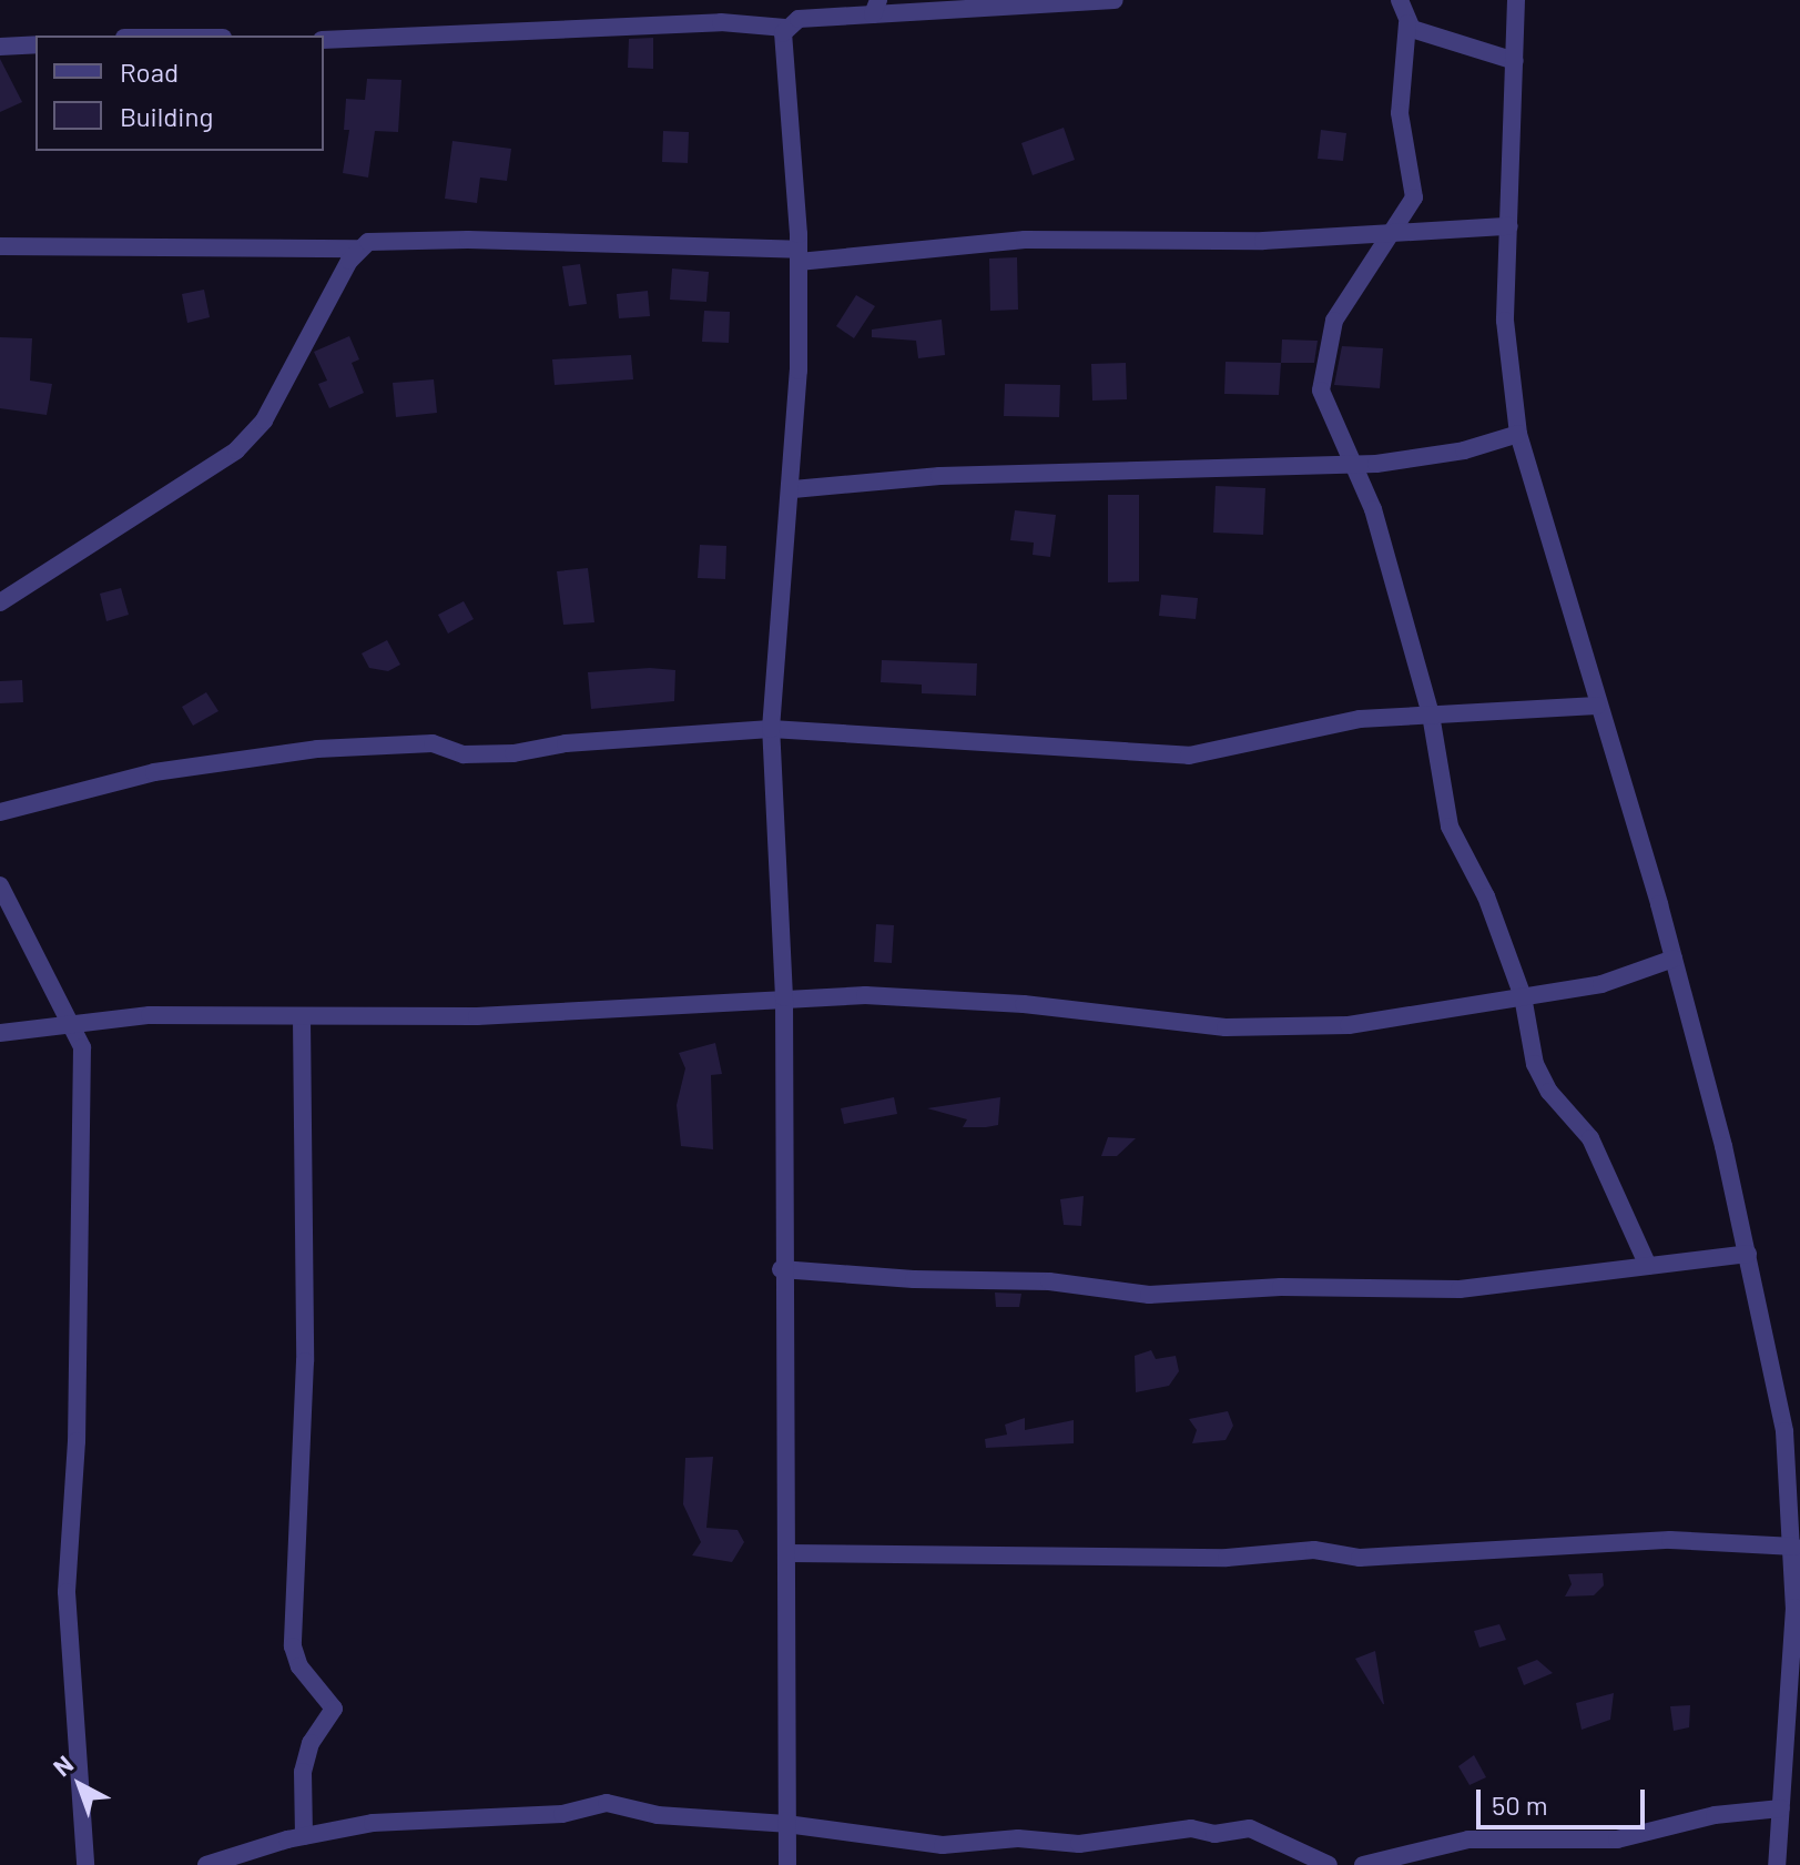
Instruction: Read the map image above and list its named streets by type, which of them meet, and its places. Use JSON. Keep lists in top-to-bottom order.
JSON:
{
  "legend": ["Road", "Building"],
  "scale_bar": "50 m",
  "north": "top left"
}
